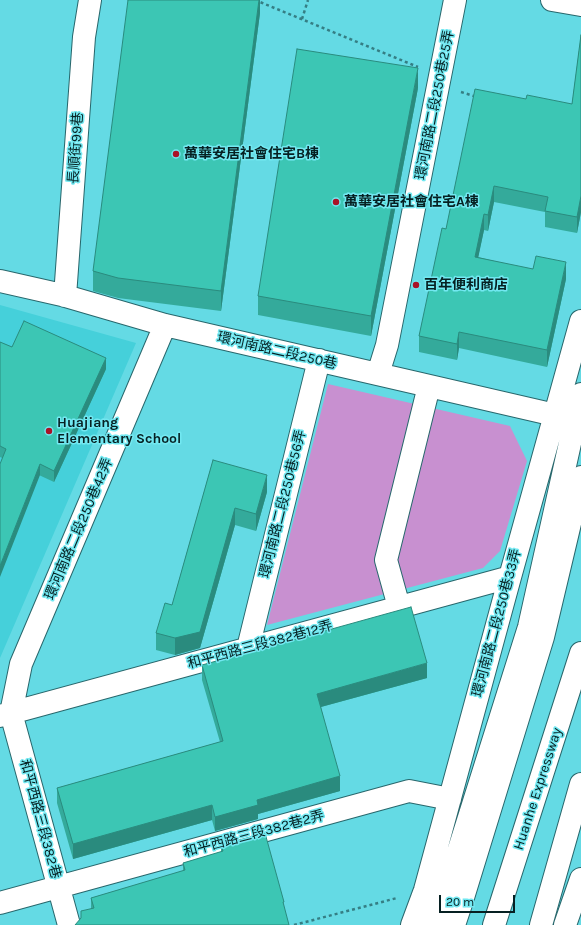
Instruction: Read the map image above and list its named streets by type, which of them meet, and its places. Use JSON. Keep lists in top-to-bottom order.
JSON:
{
  "streets": {
    "main road": [
      "環河南路二段250巷25弄",
      "長順街99巷",
      "環河南路二段250巷",
      "環河南路二段250巷56弄",
      "環河南路二段250巷42弄",
      "環河南路二段250巷33弄",
      "和平西路三段382巷12弄",
      "Huanhe Expressway",
      "和平西路三段382巷",
      "和平西路三段382巷2弄"
    ]
  },
  "crossings": [
    ["環河南路二段250巷25弄", "環河南路二段250巷"],
    ["長順街99巷", "環河南路二段250巷"],
    ["環河南路二段250巷", "環河南路二段250巷56弄"],
    ["環河南路二段250巷", "環河南路二段250巷42弄"],
    ["環河南路二段250巷", "環河南路二段250巷33弄"],
    ["環河南路二段250巷56弄", "和平西路三段382巷12弄"],
    ["環河南路二段250巷42弄", "和平西路三段382巷12弄"],
    ["環河南路二段250巷42弄", "和平西路三段382巷"],
    ["環河南路二段250巷33弄", "和平西路三段382巷12弄"],
    ["環河南路二段250巷33弄", "和平西路三段382巷2弄"],
    ["和平西路三段382巷12弄", "和平西路三段382巷"],
    ["和平西路三段382巷", "和平西路三段382巷2弄"]
  ],
  "places": [
    "萬華安居社會住宅B棟",
    "萬華安居社會住宅A棟",
    "百年便利商店",
    "Huajiang Elementary School"
  ],
  "scale_bar": "20 m"
}
